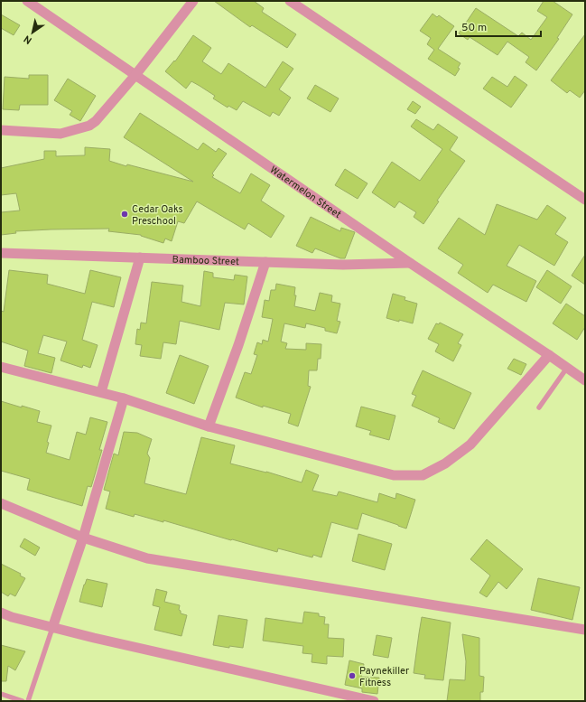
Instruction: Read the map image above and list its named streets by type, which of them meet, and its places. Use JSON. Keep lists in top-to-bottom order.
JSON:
{
  "streets": {
    "street": ["Watermelon Street", "Bamboo Street"]
  },
  "crossings": [
    ["Watermelon Street", "Bamboo Street"]
  ],
  "places": ["Cedar Oaks Preschool", "Paynekiller Fitness"],
  "scale_bar": "50 m",
  "north": "bottom left"
}
